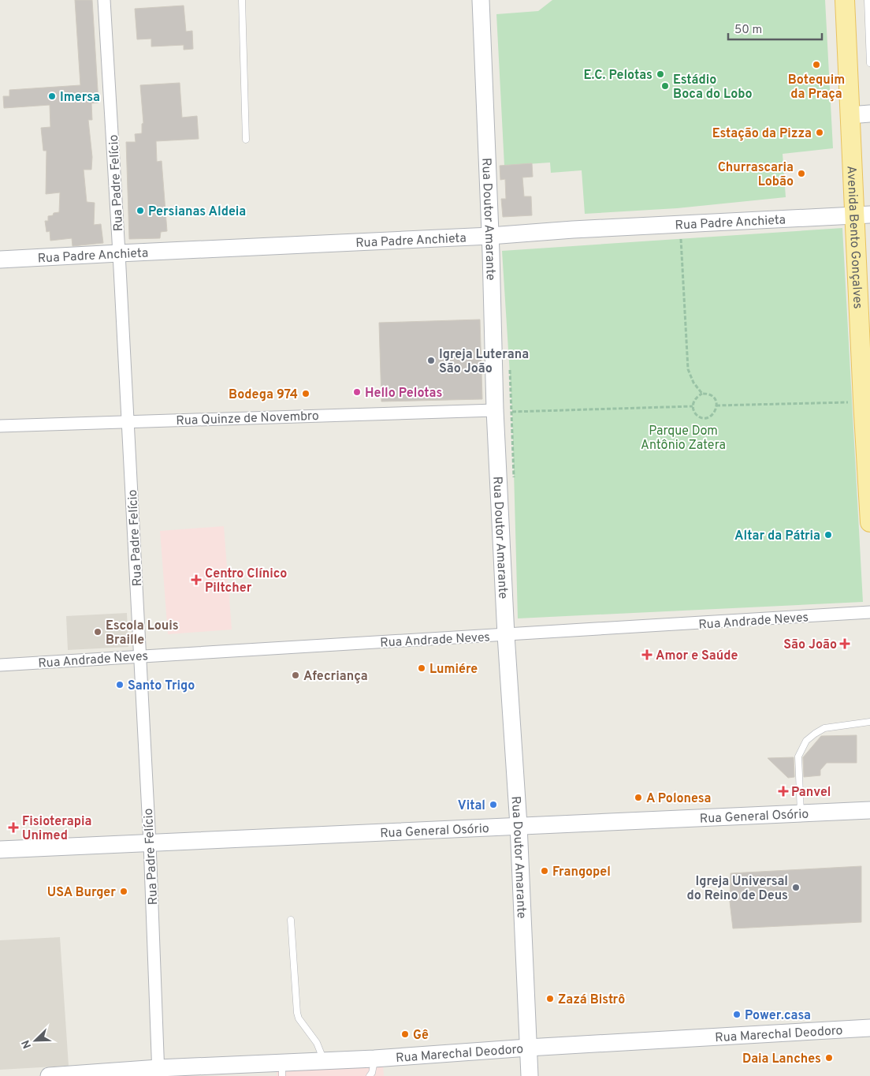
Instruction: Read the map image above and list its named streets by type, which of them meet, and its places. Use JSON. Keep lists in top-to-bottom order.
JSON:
{
  "streets": {
    "main road": ["Avenida Bento Gonçalves"],
    "street": [
      "Rua Padre Felício",
      "Rua Doutor Amarante",
      "Rua Padre Anchieta",
      "Rua Quinze de Novembro",
      "Rua Andrade Neves",
      "Rua General Osório",
      "Rua Marechal Deodoro"
    ]
  },
  "crossings": [
    ["Rua Padre Felício", "Rua Padre Anchieta"],
    ["Rua Padre Felício", "Rua Quinze de Novembro"],
    ["Rua Padre Felício", "Rua Andrade Neves"],
    ["Rua Padre Felício", "Rua General Osório"],
    ["Rua Padre Felício", "Rua Marechal Deodoro"],
    ["Rua Doutor Amarante", "Rua Padre Anchieta"],
    ["Rua Doutor Amarante", "Rua Quinze de Novembro"],
    ["Rua Doutor Amarante", "Rua Andrade Neves"],
    ["Rua Doutor Amarante", "Rua General Osório"],
    ["Rua Doutor Amarante", "Rua Marechal Deodoro"],
    ["Rua Padre Anchieta", "Avenida Bento Gonçalves"]
  ],
  "parks": ["Parque Dom Antônio Zatera"],
  "places": {
    "other": [
      "Botequim da Praça",
      "E.C. Pelotas",
      "Estádio Boca do Lobo",
      "Imersa",
      "Estação da Pizza",
      "Churrascaria Lobão",
      "Persianas Aldeia",
      "Igreja Luterana São João",
      "Hello Pelotas",
      "Bodega 974",
      "Altar da Pátria",
      "Escola Louis Braille",
      "Lumiére",
      "Afecriança",
      "Santo Trigo",
      "A Polonesa",
      "Vital",
      "Frangopel",
      "Igreja Universal do Reino de Deus",
      "USA Burger",
      "Zazá Bistrô",
      "Power.casa",
      "Gê",
      "Daia Lanches"
    ],
    "health": [
      "Centro Clínico Piltcher",
      "São João",
      "Amor e Saúde",
      "Panvel",
      "Fisioterapia Unimed"
    ]
  },
  "scale_bar": "50 m",
  "north": "bottom left"
}
